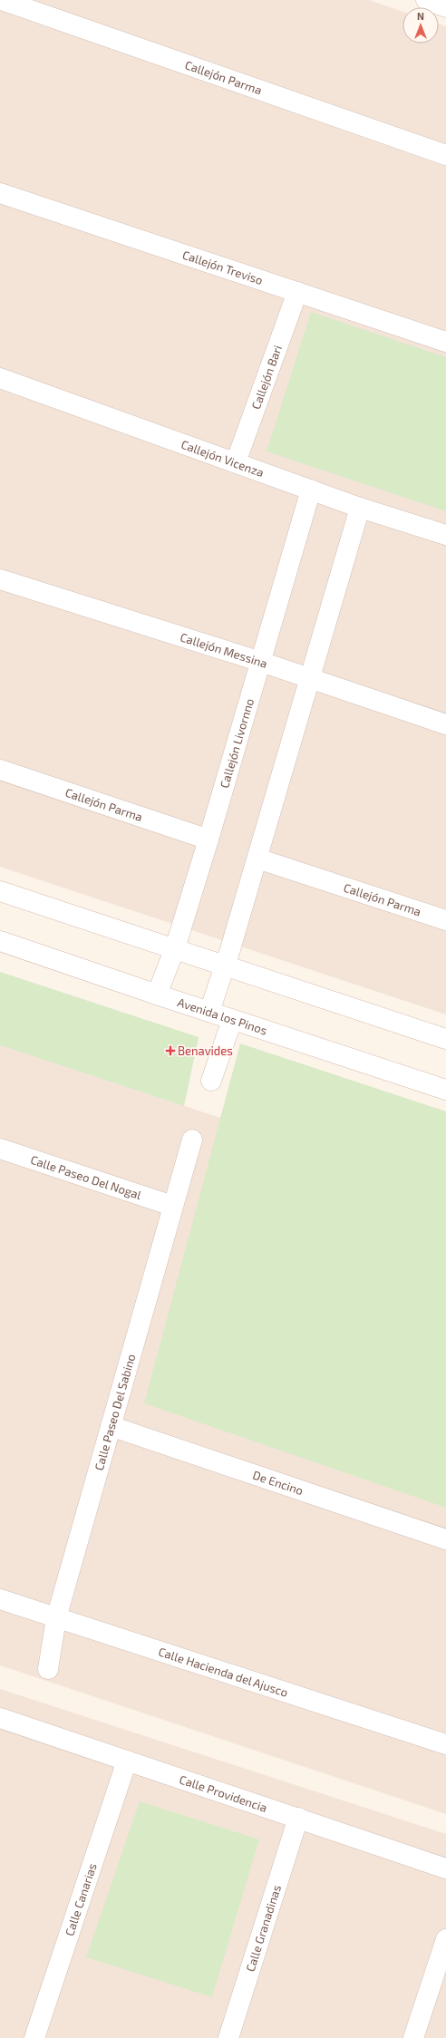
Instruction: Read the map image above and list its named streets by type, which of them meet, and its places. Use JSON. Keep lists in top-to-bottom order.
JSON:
{
  "streets": {
    "street": [
      "Callejón Parma",
      "Callejón Treviso",
      "Callejón Bari",
      "Callejón Vicenza",
      "Callejón Messina",
      "Callejón Livornno",
      "Avenida los Pinos",
      "Calle Paseo Del Nogal",
      "Calle Paseo Del Sabino",
      "De Encino",
      "Calle Hacienda del Ajusco",
      "Calle Providencia",
      "Calle Canarias",
      "Calle Granadinas"
    ]
  },
  "crossings": [
    ["Callejón Parma", "Callejón Livornno"],
    ["Callejón Treviso", "Callejón Bari"],
    ["Callejón Bari", "Callejón Vicenza"],
    ["Callejón Vicenza", "Callejón Livornno"],
    ["Callejón Messina", "Callejón Livornno"],
    ["Callejón Livornno", "Avenida los Pinos"],
    ["Calle Paseo Del Nogal", "Calle Paseo Del Sabino"],
    ["Calle Paseo Del Sabino", "De Encino"],
    ["Calle Paseo Del Sabino", "Calle Hacienda del Ajusco"],
    ["Calle Providencia", "Calle Canarias"],
    ["Calle Providencia", "Calle Granadinas"]
  ],
  "places": {
    "health": ["Benavides"]
  },
  "north": "top"
}
